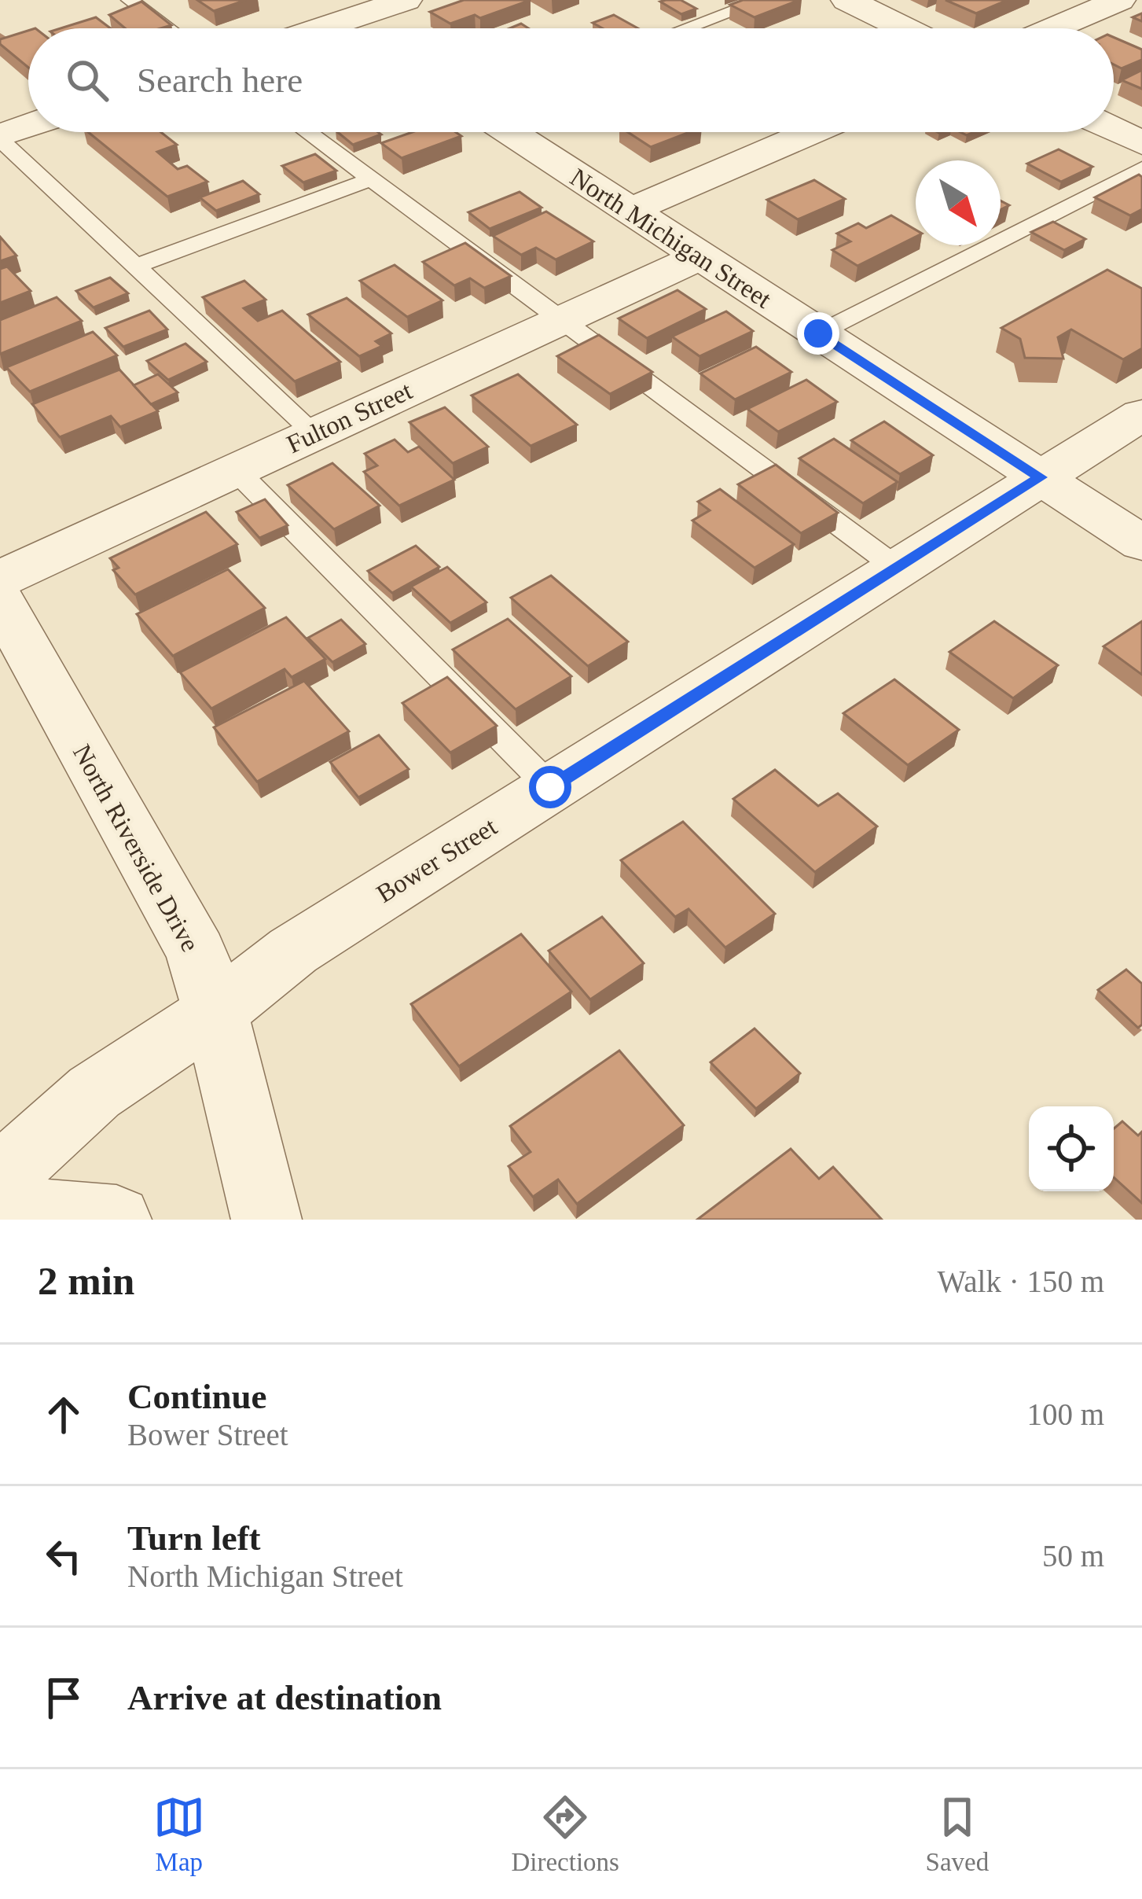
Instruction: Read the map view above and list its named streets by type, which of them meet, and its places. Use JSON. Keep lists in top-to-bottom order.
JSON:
{
  "streets": {
    "street": [
      "North Michigan Street",
      "Fulton Street",
      "North Riverside Drive",
      "Bower Street"
    ]
  },
  "crossings": [
    ["North Michigan Street", "Fulton Street"],
    ["North Michigan Street", "Bower Street"],
    ["North Riverside Drive", "Bower Street"]
  ],
  "north": "bottom right",
  "page": {
    "search": "Search here",
    "heading": ["2 min", "Walk · 150 m"],
    "list": [
      ["Continue", "Bower Street", "100 m"],
      ["Turn left", "North Michigan Street", "50 m"],
      "Arrive at destination"
    ],
    "nav": ["Map", "Directions", "Saved"]
  }
}
